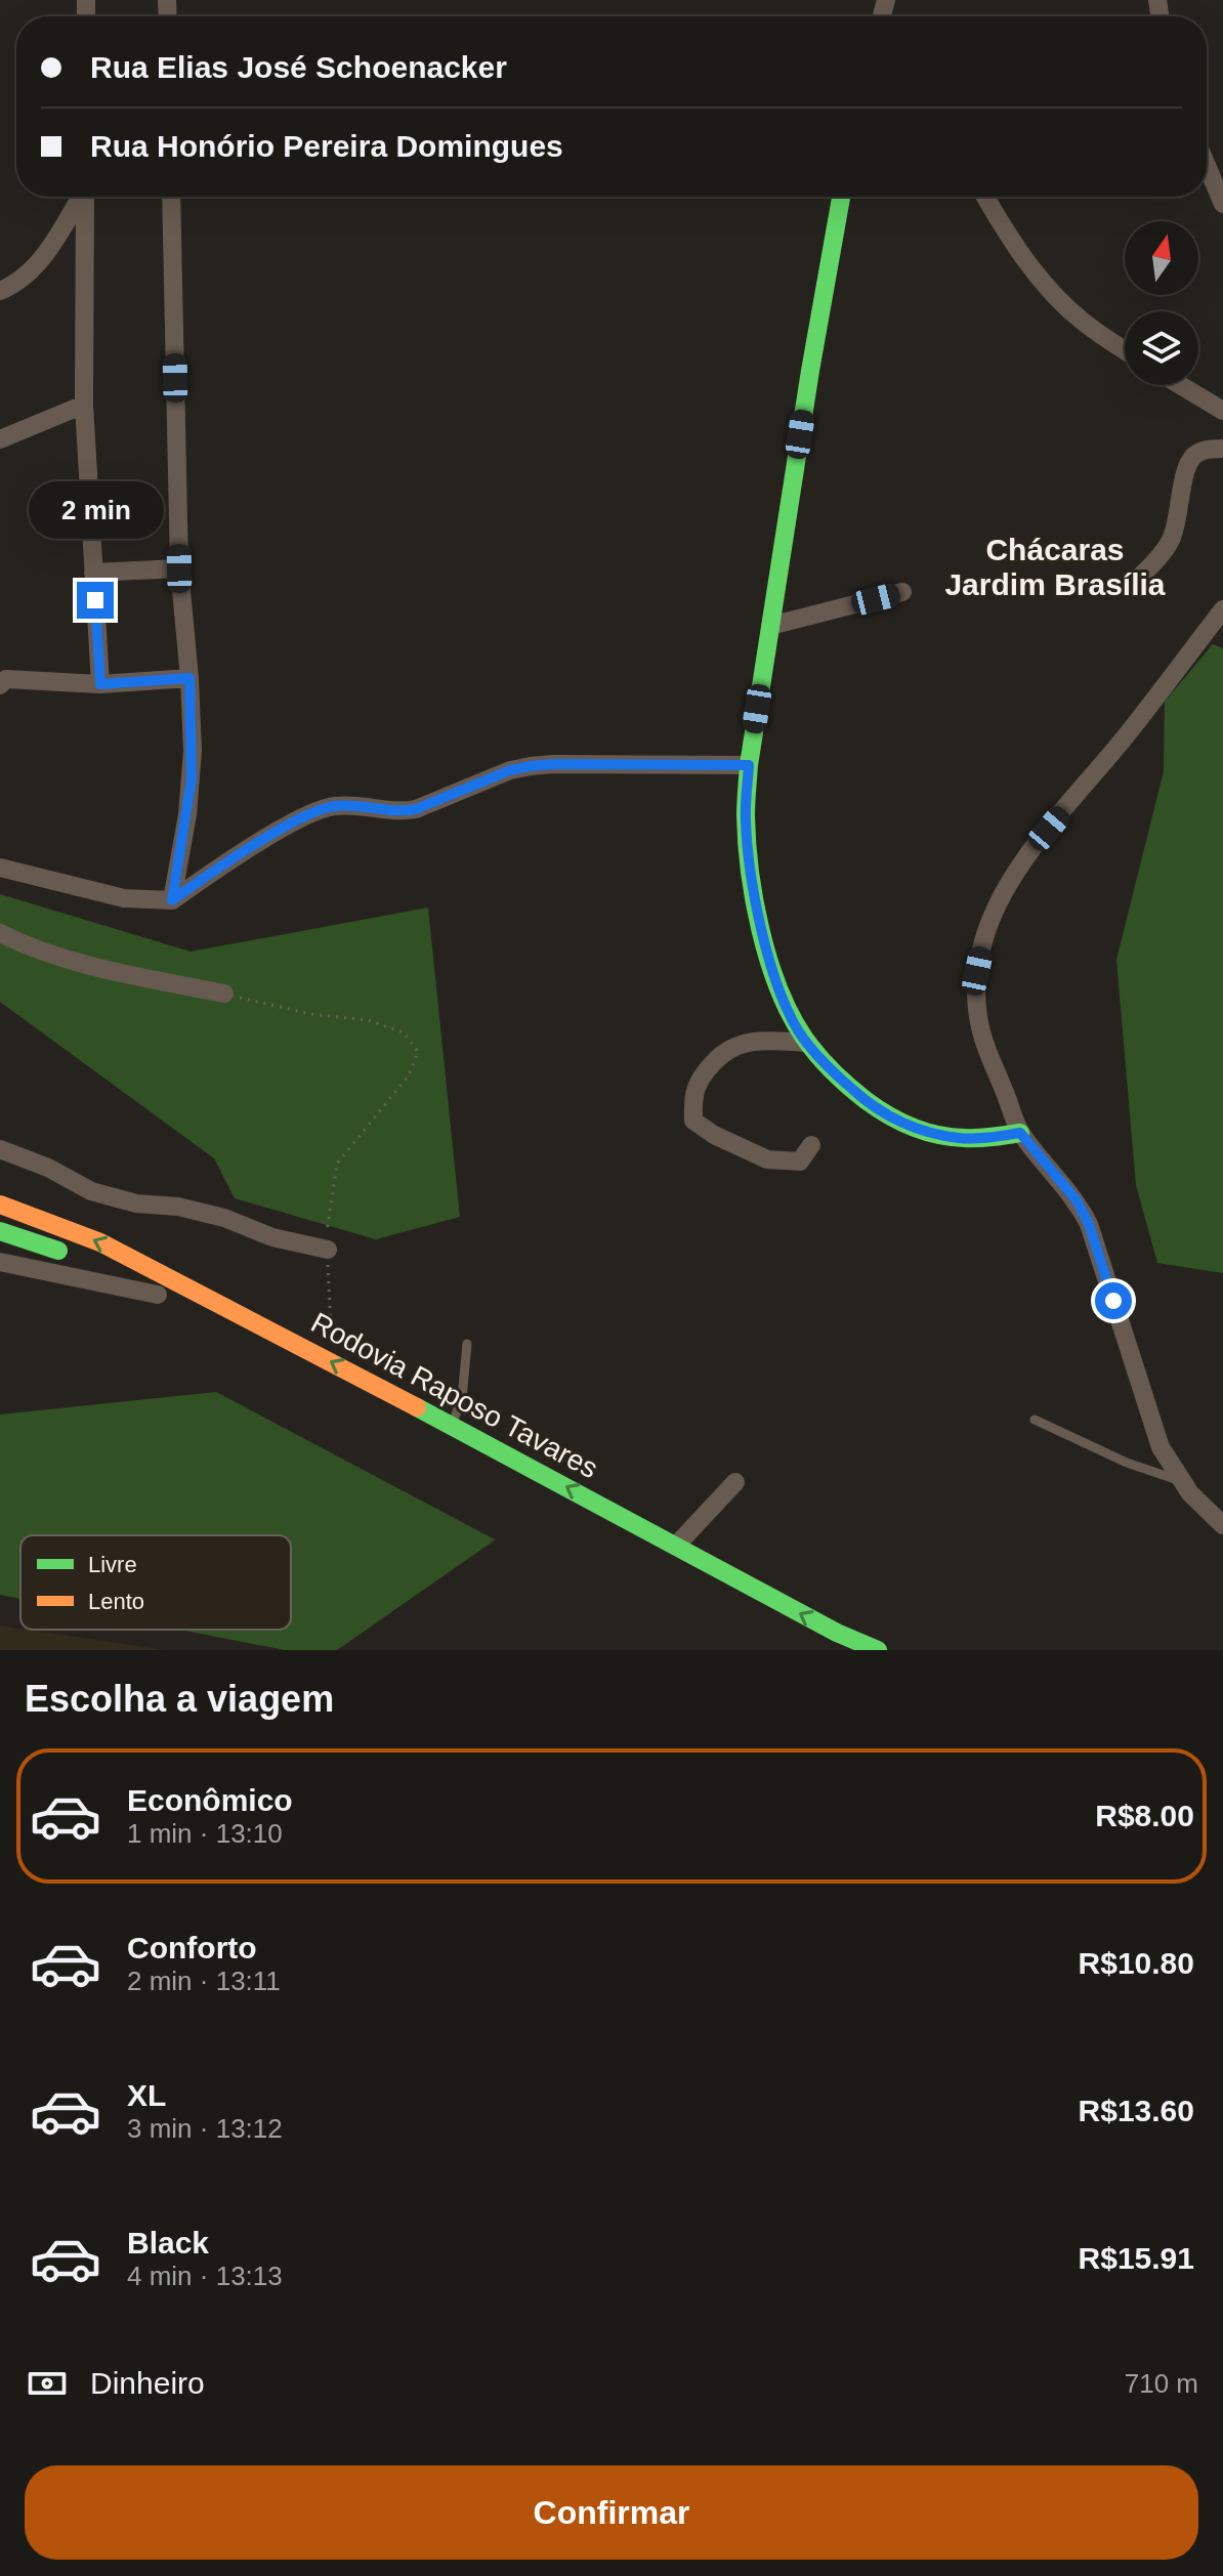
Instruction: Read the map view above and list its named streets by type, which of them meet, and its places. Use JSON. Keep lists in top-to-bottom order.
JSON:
{
  "streets": {
    "main road": ["Rodovia Raposo Tavares"]
  },
  "one_way": ["Rodovia Raposo Tavares"],
  "districts": ["Chácaras Jardim Brasília"],
  "legend": ["Livre", "Lento"],
  "north": "top",
  "page": {
    "banner": ["Rua Elias José Schoenacker", "Rua Honório Pereira Domingues"],
    "bubble": "2 min",
    "heading": "Escolha a viagem",
    "list": [
      {
        "name": "Econômico",
        "note": "1 min · 13:10",
        "value": "R$8.00"
      },
      {
        "name": "Conforto",
        "note": "2 min · 13:11",
        "value": "R$10.80"
      },
      {
        "name": "XL",
        "note": "3 min · 13:12",
        "value": "R$13.60"
      },
      {
        "name": "Black",
        "note": "4 min · 13:13",
        "value": "R$15.91"
      }
    ],
    "pay": ["Dinheiro", "710 m"],
    "buttons": "Confirmar"
  }
}
